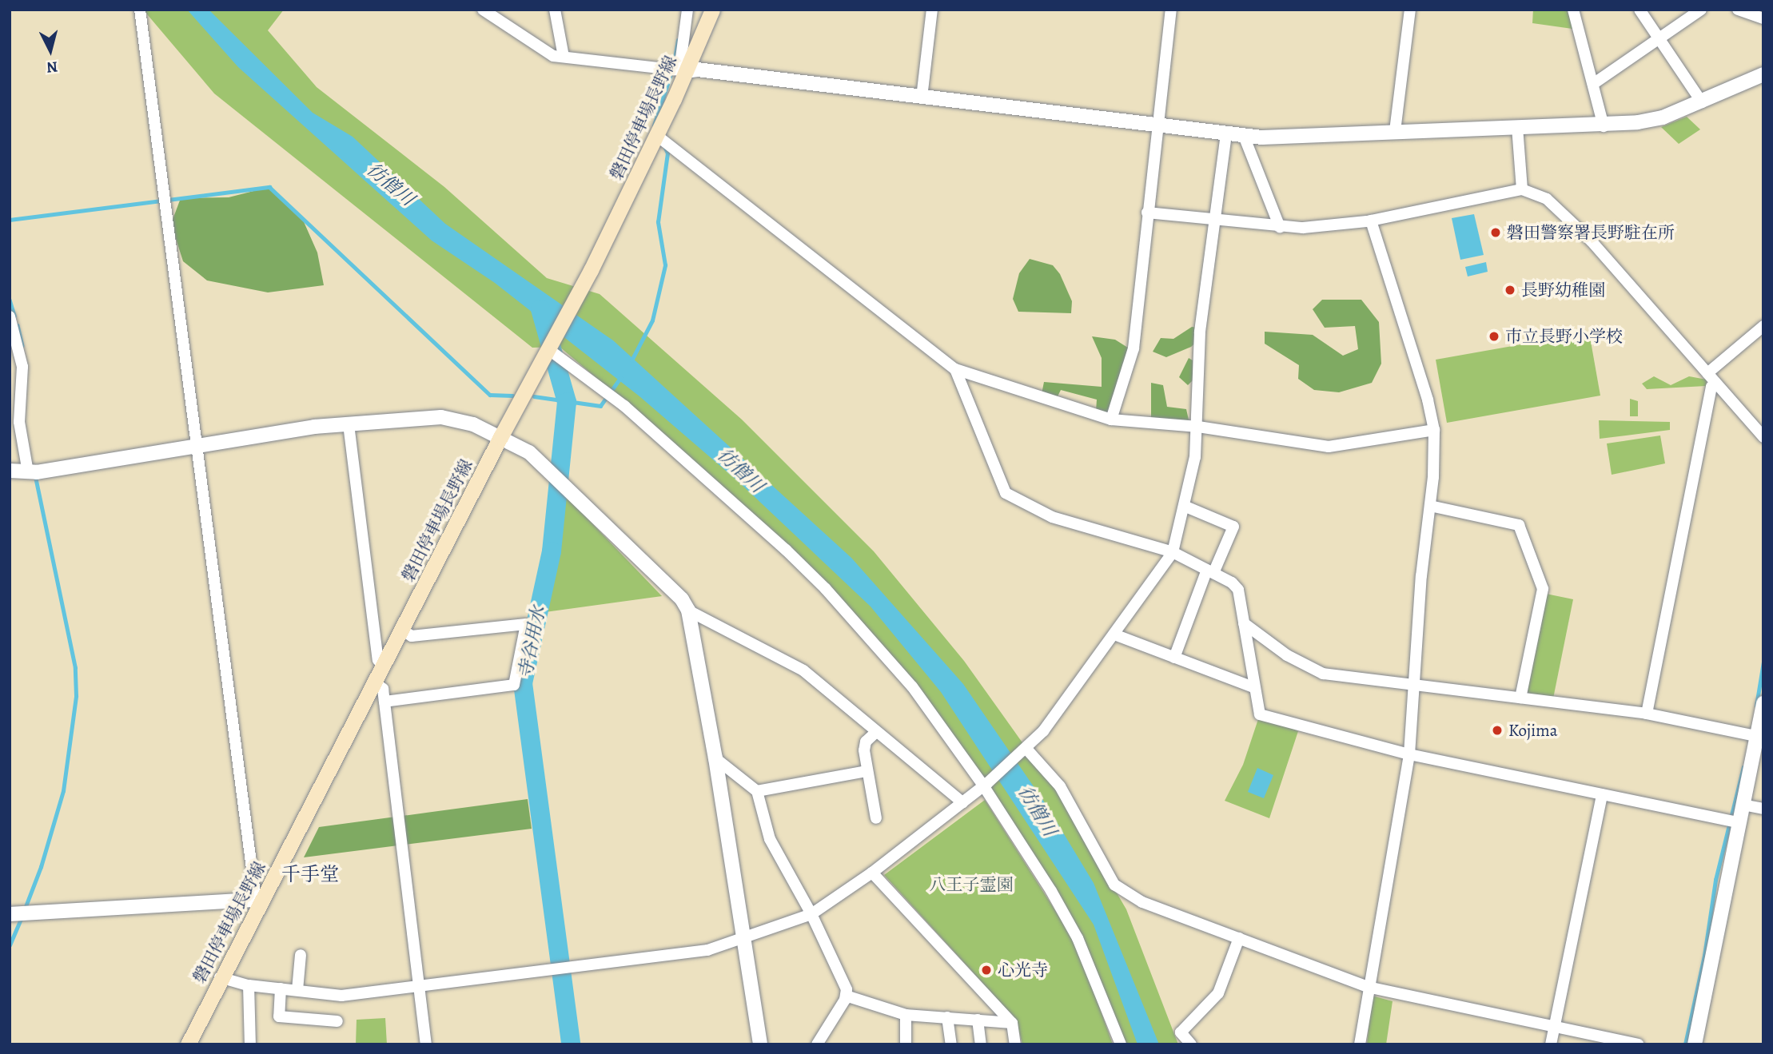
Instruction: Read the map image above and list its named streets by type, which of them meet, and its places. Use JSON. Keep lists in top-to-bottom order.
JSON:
{
  "streets": {
    "main road": ["磐田停車場長野線"]
  },
  "districts": ["千手堂"],
  "water": ["彷僧川", "寺谷用水"],
  "parks": ["八王子霊園"],
  "places": [
    "磐田警察署長野駐在所",
    "長野幼稚園",
    "市立長野小学校",
    "Kojima",
    "心光寺"
  ],
  "north": "bottom"
}
